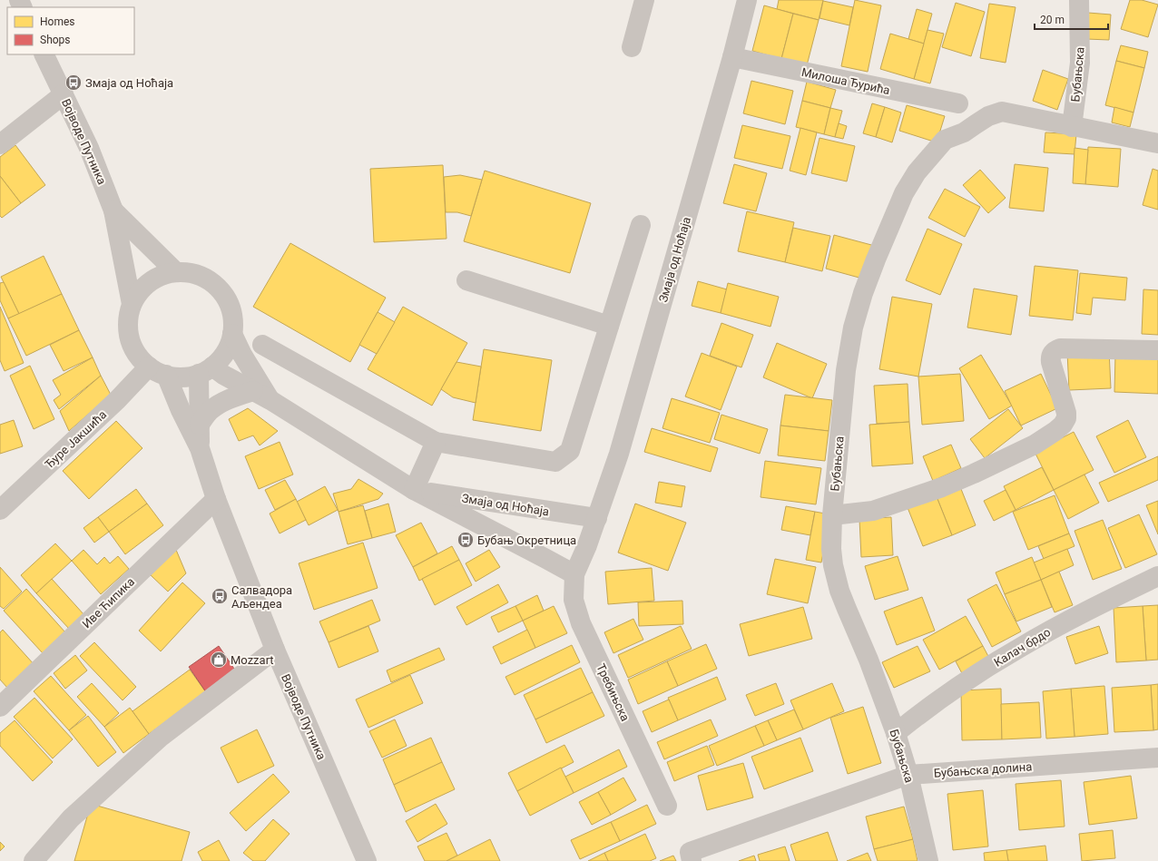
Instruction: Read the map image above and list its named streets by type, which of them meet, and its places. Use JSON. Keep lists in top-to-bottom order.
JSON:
{
  "streets": {
    "street": [
      "Бубањска",
      "Милоша Ђурића",
      "Војводе Путника",
      "Змаја од Ноћаја",
      "Ђуре Јакшића",
      "Иве Ћипика",
      "Калач брдо",
      "Требињска",
      "Бубањска долина"
    ]
  },
  "crossings": [
    ["Бубањска", "Калач брдо"],
    ["Бубањска", "Бубањска долина"],
    ["Милоша Ђурића", "Змаја од Ноћаја"],
    ["Војводе Путника", "Змаја од Ноћаја"],
    ["Војводе Путника", "Ђуре Јакшића"],
    ["Војводе Путника", "Иве Ћипика"],
    ["Змаја од Ноћаја", "Ђуре Јакшића"],
    ["Змаја од Ноћаја", "Требињска"]
  ],
  "places": {
    "bus stop": ["Змаја од Ноћаја", "Бубањ Окретница", "Салвадора Аљендеа"],
    "shop": ["Mozzart"]
  },
  "legend": ["Homes", "Shops"],
  "scale_bar": "20 m"
}
